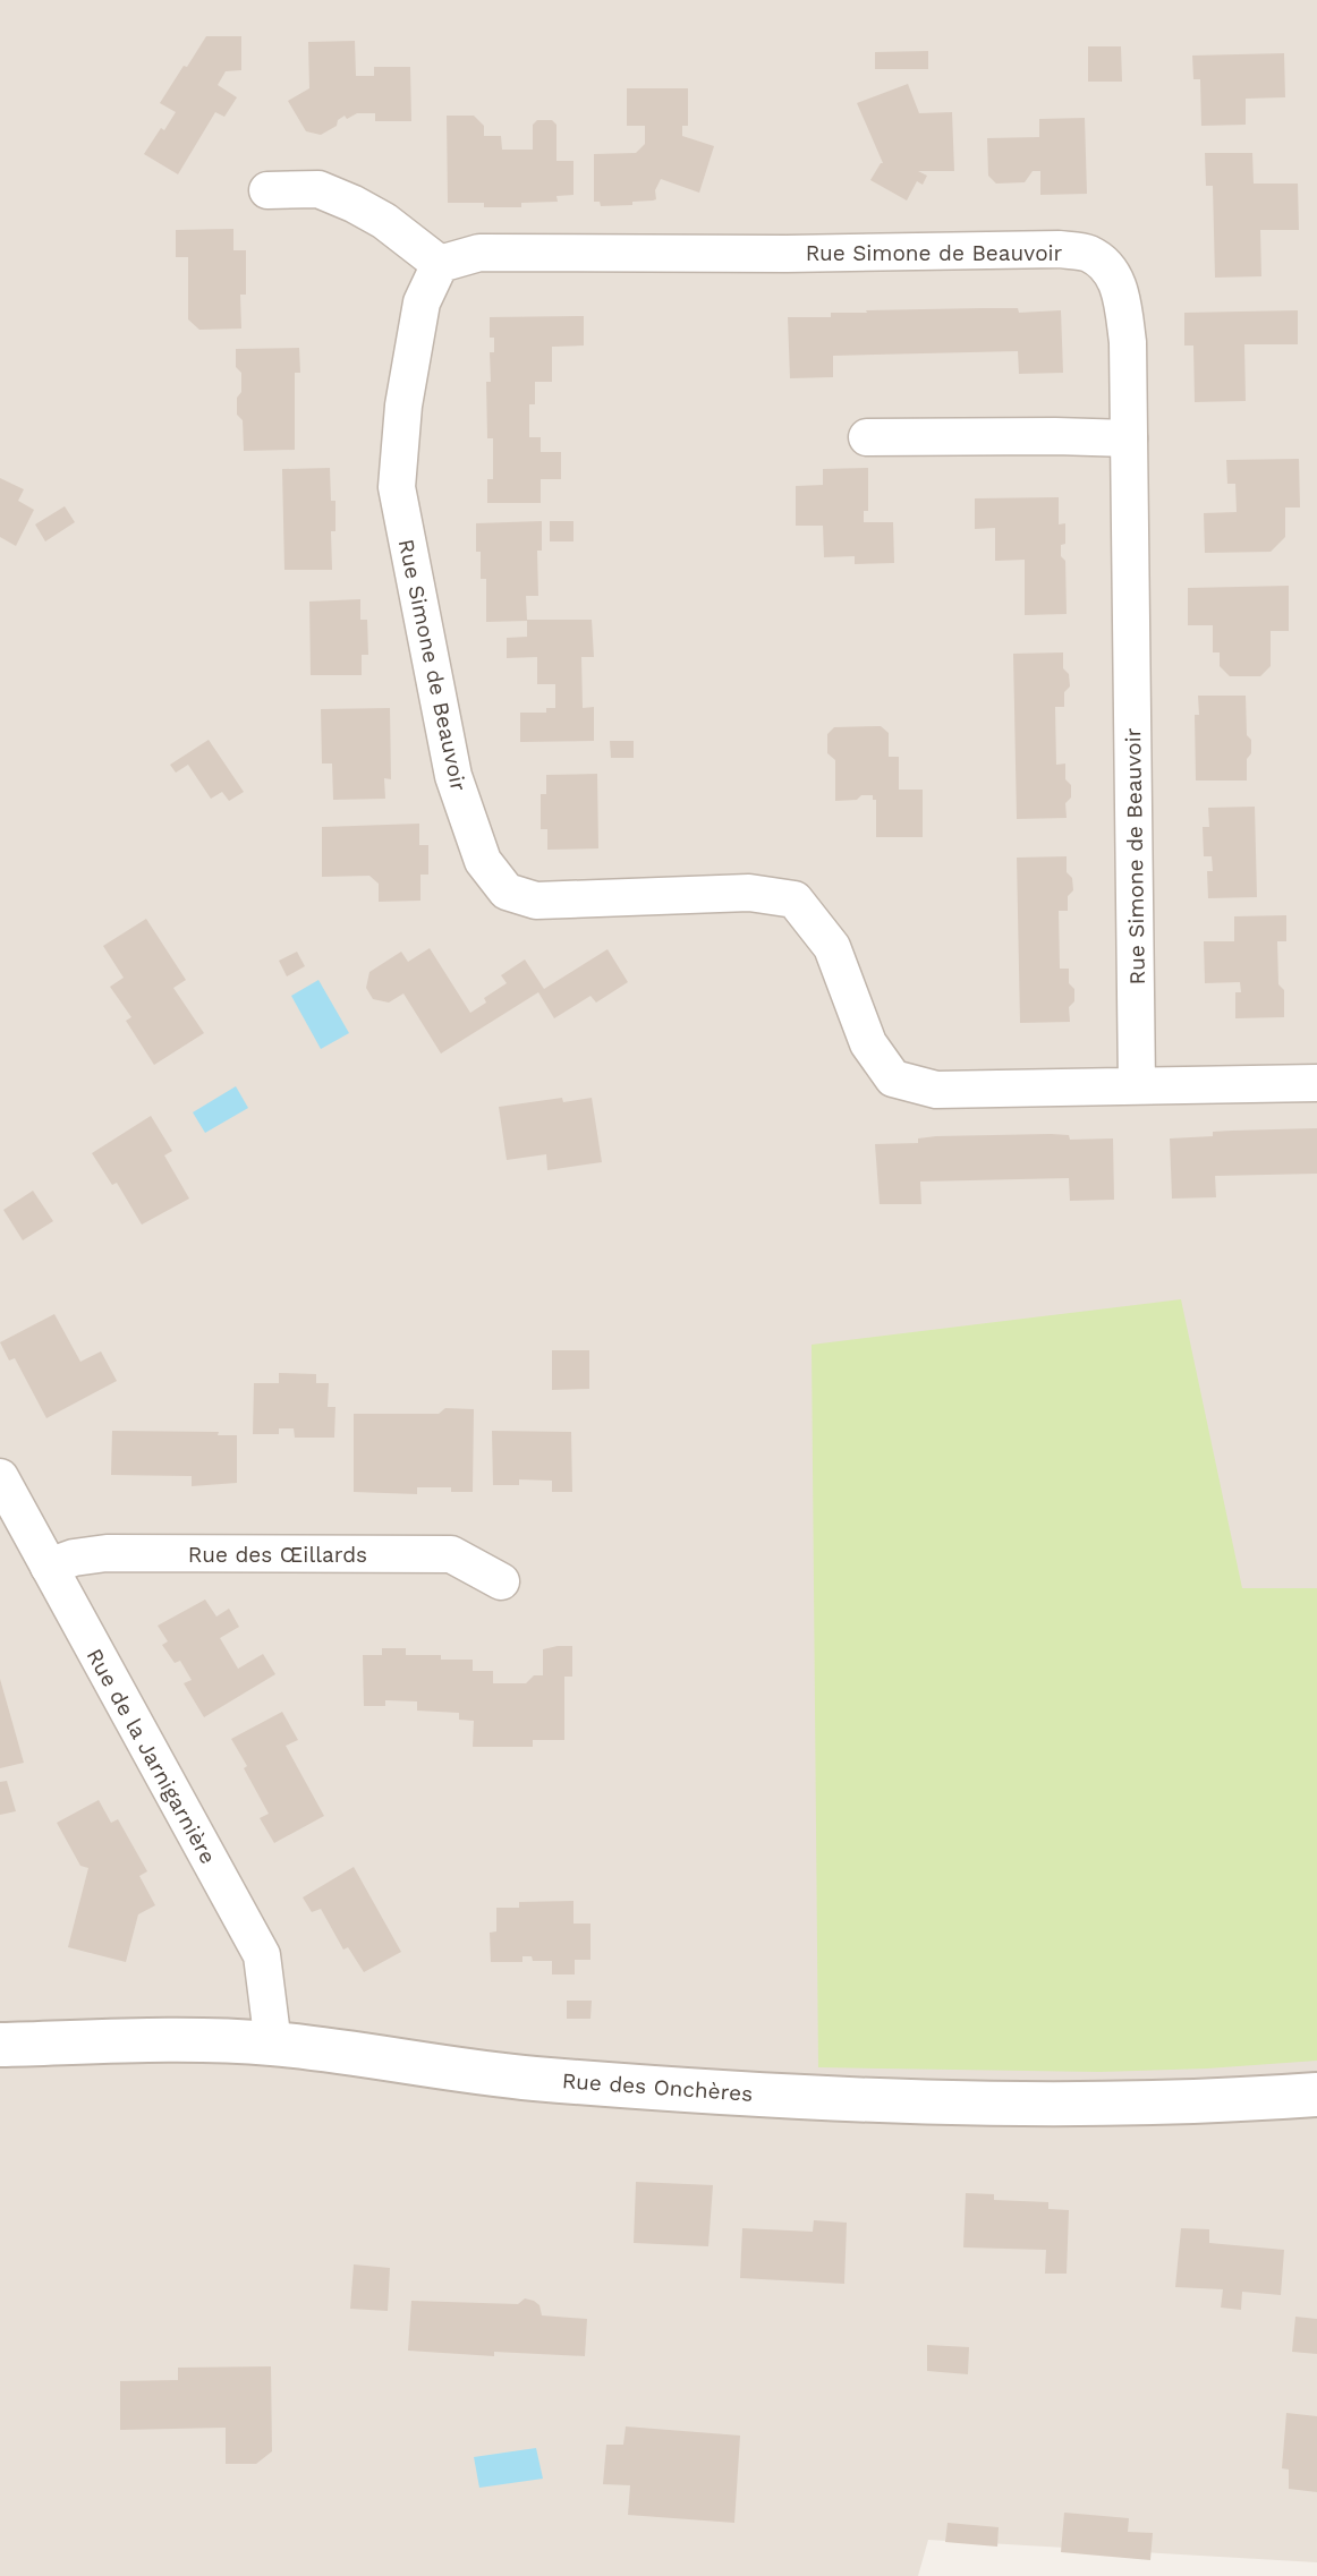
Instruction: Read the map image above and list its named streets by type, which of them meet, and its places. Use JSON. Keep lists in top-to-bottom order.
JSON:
{
  "streets": {
    "street": [
      "Rue Simone de Beauvoir",
      "Rue des Œillards",
      "Rue de la Jarnigarnière",
      "Rue des Onchères"
    ]
  },
  "crossings": [
    ["Rue des Œillards", "Rue de la Jarnigarnière"],
    ["Rue de la Jarnigarnière", "Rue des Onchères"]
  ]
}
